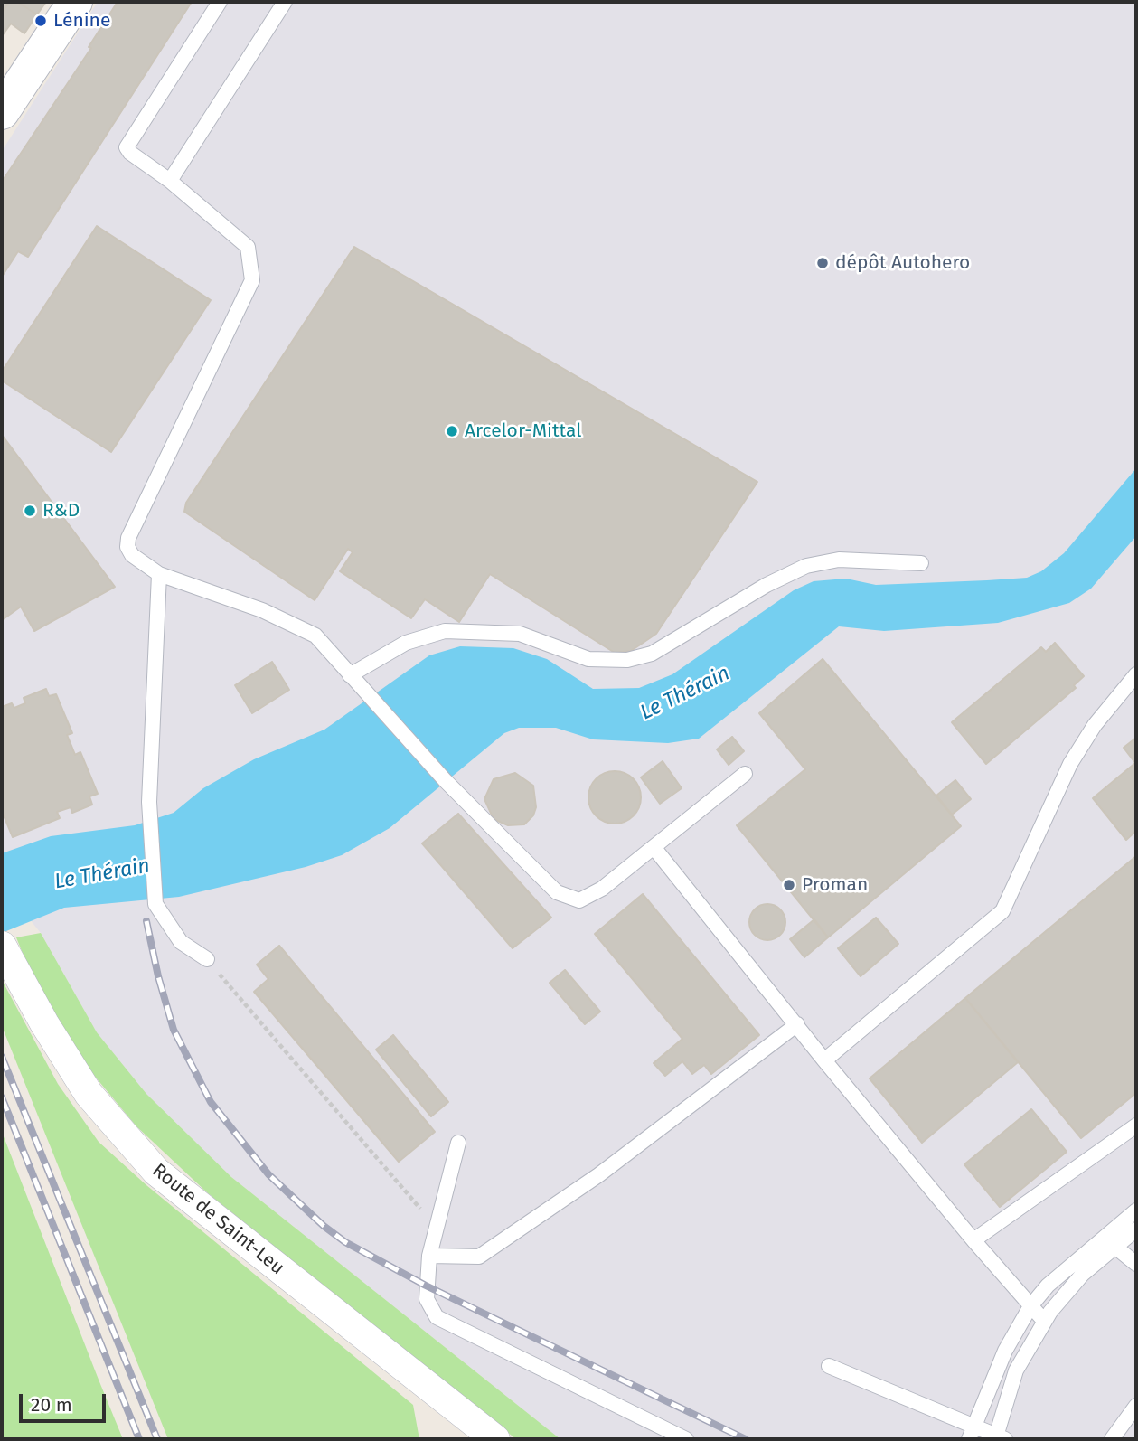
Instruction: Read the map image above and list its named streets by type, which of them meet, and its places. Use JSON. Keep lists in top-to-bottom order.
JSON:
{
  "streets": {
    "street": ["Route de Saint-Leu"]
  },
  "water": ["Le Thérain"],
  "places": [
    "Lénine",
    "dépôt Autohero",
    "Arcelor-Mittal",
    "R&D",
    "Proman"
  ],
  "scale_bar": "20 m"
}
